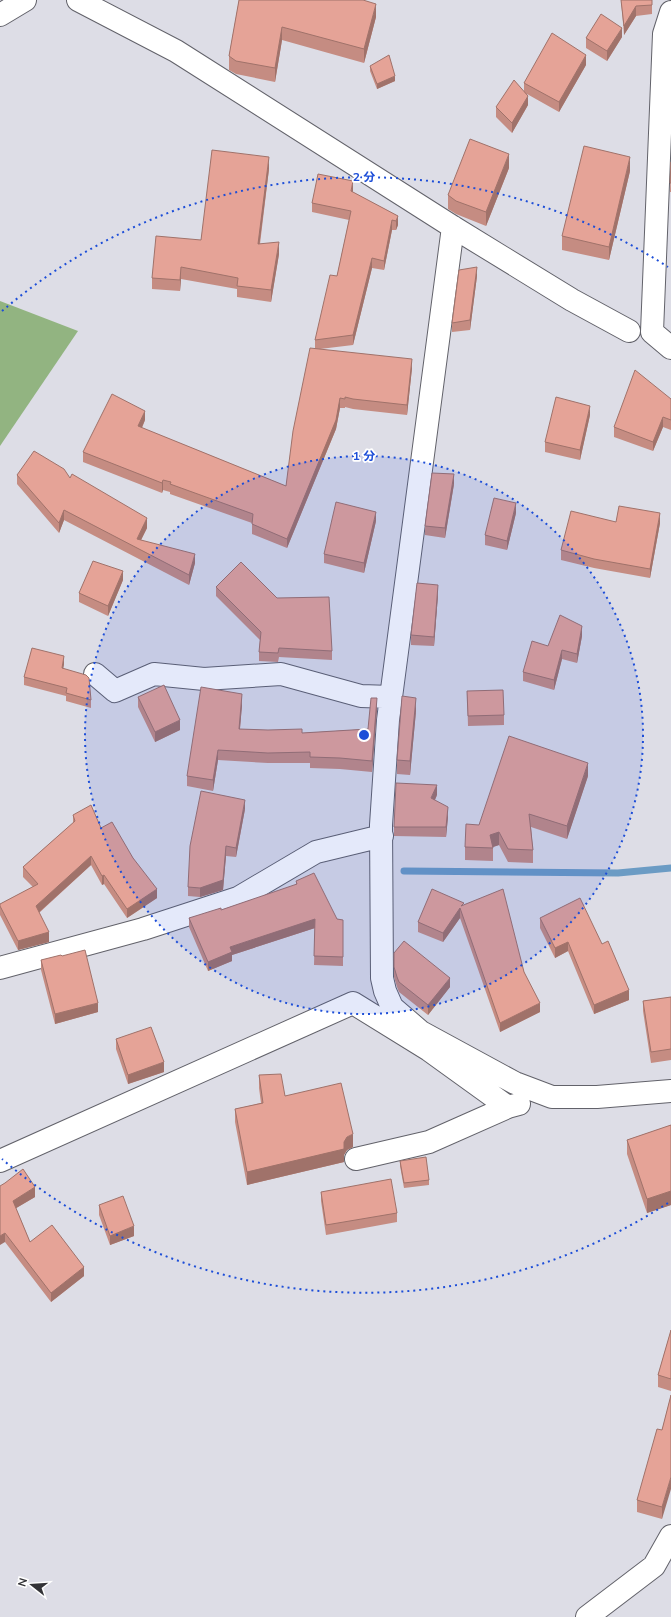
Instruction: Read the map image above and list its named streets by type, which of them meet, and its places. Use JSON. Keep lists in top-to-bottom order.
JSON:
{
  "north": "left",
  "rings": ["2 分", "1 分"]
}
